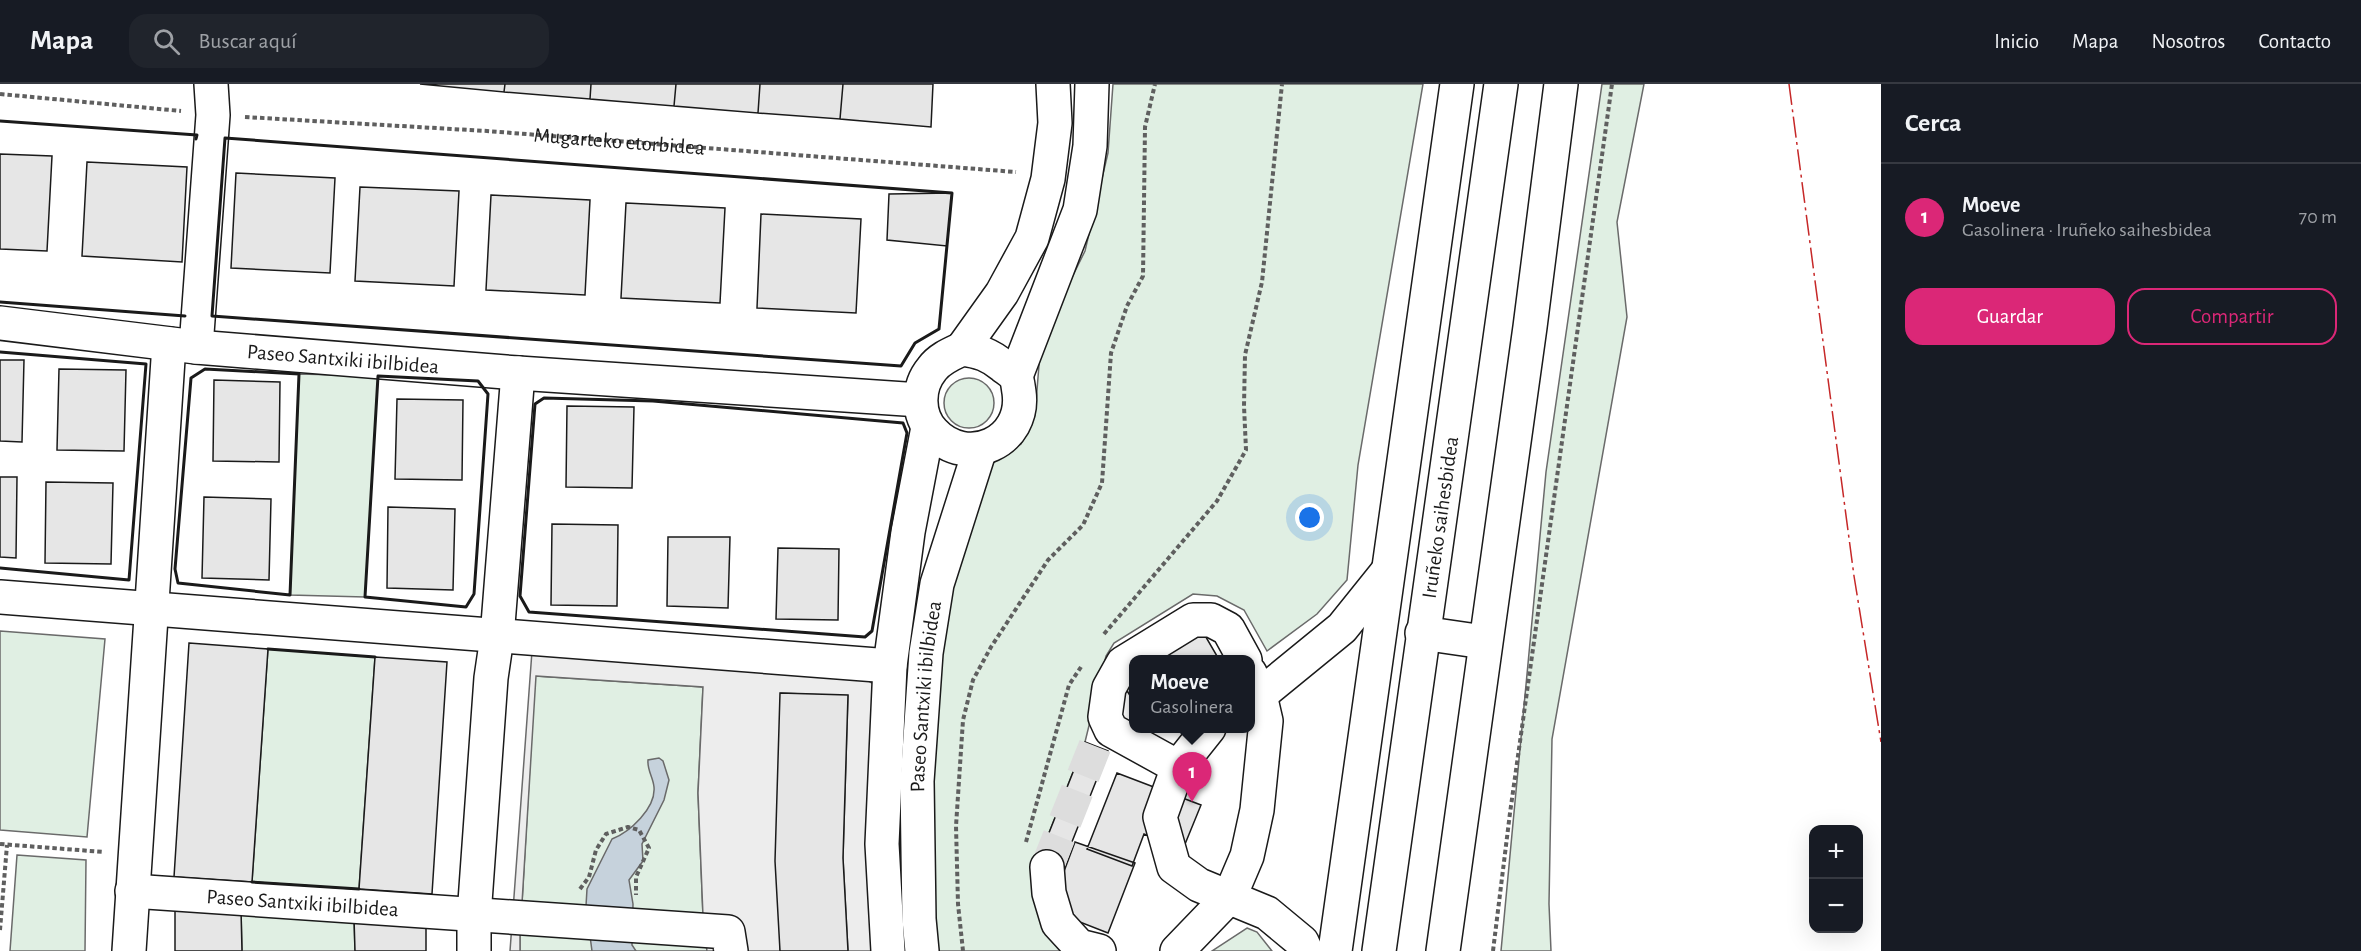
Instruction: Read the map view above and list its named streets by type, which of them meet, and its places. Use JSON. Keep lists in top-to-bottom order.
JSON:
{
  "streets": {
    "main road": ["Paseo Santxiki ibilbidea", "Iruñeko saihesbidea"],
    "path": ["Mugarteko etorbidea"]
  },
  "page": {
    "header": "Mapa",
    "search": "Buscar aquí",
    "nav": [
      "Inicio",
      "Mapa",
      "Nosotros",
      "Contacto"
    ],
    "heading": "Cerca",
    "list": [
      {
        "mark": "1",
        "name": "Moeve",
        "note": "Gasolinera · Iruñeko saihesbidea",
        "value": "70 m"
      }
    ],
    "buttons": ["Guardar", "Compartir"],
    "popup": ["Moeve", "Gasolinera"],
    "pins": "1",
    "map_buttons": ["+", "−"]
  }
}
